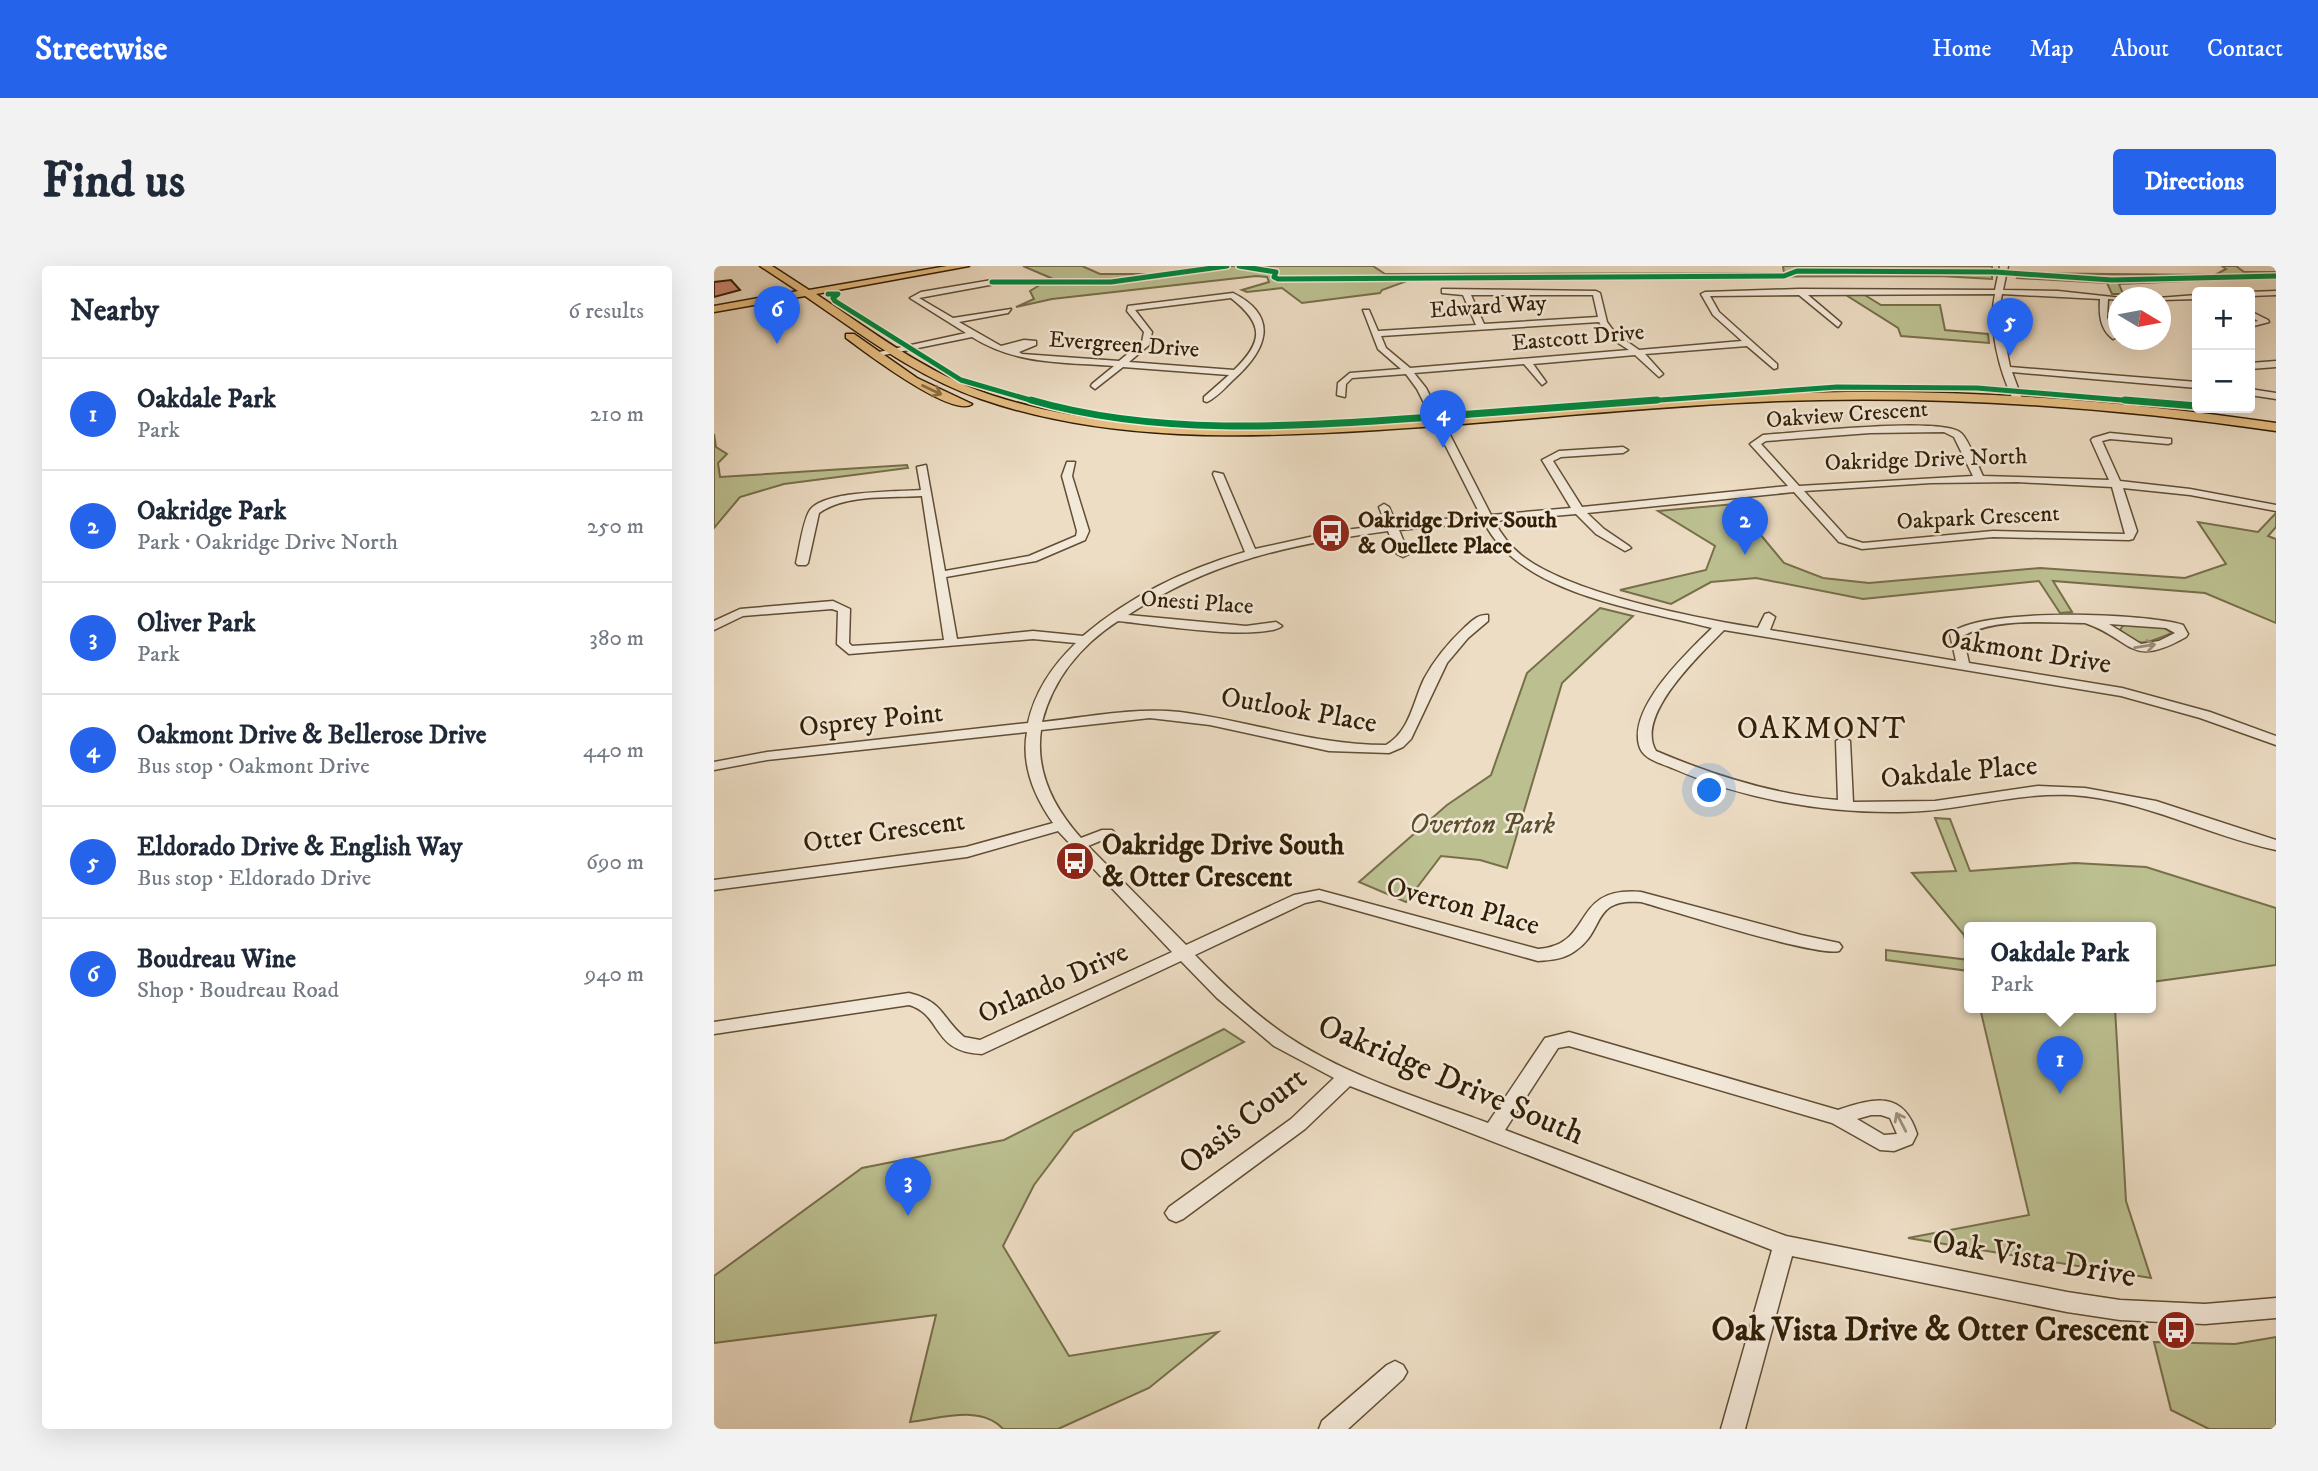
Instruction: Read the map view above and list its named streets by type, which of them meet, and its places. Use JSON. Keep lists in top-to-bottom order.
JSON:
{
  "streets": {
    "street": [
      "Edward Way",
      "Eastcott Drive",
      "Evergreen Drive",
      "Oakview Crescent",
      "Oakridge Drive North",
      "Oakpark Crescent",
      "Onesti Place",
      "Oakmont Drive",
      "Outlook Place",
      "Osprey Point",
      "Oakdale Place",
      "Otter Crescent",
      "Overton Place",
      "Orlando Drive",
      "Oakridge Drive South",
      "Oasis Court",
      "Oak Vista Drive"
    ]
  },
  "crossings": [
    ["Oakview Crescent", "Oakridge Drive North"],
    ["Oakview Crescent", "Oakpark Crescent"],
    ["Oakridge Drive North", "Oakpark Crescent"],
    ["Oakridge Drive North", "Oakmont Drive"],
    ["Oakridge Drive North", "Oakridge Drive South"],
    ["Onesti Place", "Oakridge Drive South"],
    ["Oakmont Drive", "Oakdale Place"],
    ["Oakmont Drive", "Oakridge Drive South"],
    ["Outlook Place", "Osprey Point"],
    ["Outlook Place", "Oakridge Drive South"],
    ["Osprey Point", "Oakridge Drive South"],
    ["Otter Crescent", "Oakridge Drive South"],
    ["Overton Place", "Orlando Drive"],
    ["Overton Place", "Oakridge Drive South"],
    ["Orlando Drive", "Oakridge Drive South"],
    ["Oakridge Drive South", "Oasis Court"],
    ["Oakridge Drive South", "Oak Vista Drive"]
  ],
  "districts": ["OAKMONT"],
  "parks": ["Overton Park"],
  "places": {
    "bus stop": ["Oakridge Drive South & Ouellete Place", "Oakridge Drive South & Otter Crescent", "Oak Vista Drive & Otter Crescent"]
  },
  "north": "right",
  "page": {
    "header": "Streetwise",
    "nav": [
      "Home",
      "Map",
      "About",
      "Contact"
    ],
    "buttons": "Directions",
    "title": "Find us",
    "heading": ["Nearby", "6 results"],
    "pins": [
      "6",
      "5",
      "4",
      "2",
      "1",
      "3"
    ],
    "map_buttons": ["+", "−"],
    "list": [
      {
        "mark": "1",
        "name": "Oakdale Park",
        "note": "Park",
        "value": "210 m"
      },
      {
        "mark": "2",
        "name": "Oakridge Park",
        "note": "Park · Oakridge Drive North",
        "value": "250 m"
      },
      {
        "mark": "3",
        "name": "Oliver Park",
        "note": "Park",
        "value": "380 m"
      },
      {
        "mark": "4",
        "name": "Oakmont Drive & Bellerose Drive",
        "note": "Bus stop · Oakmont Drive",
        "value": "440 m"
      },
      {
        "mark": "5",
        "name": "Eldorado Drive & English Way",
        "note": "Bus stop · Eldorado Drive",
        "value": "690 m"
      },
      {
        "mark": "6",
        "name": "Boudreau Wine",
        "note": "Shop · Boudreau Road",
        "value": "940 m"
      }
    ],
    "popup": ["Oakdale Park", "Park"]
  }
}
